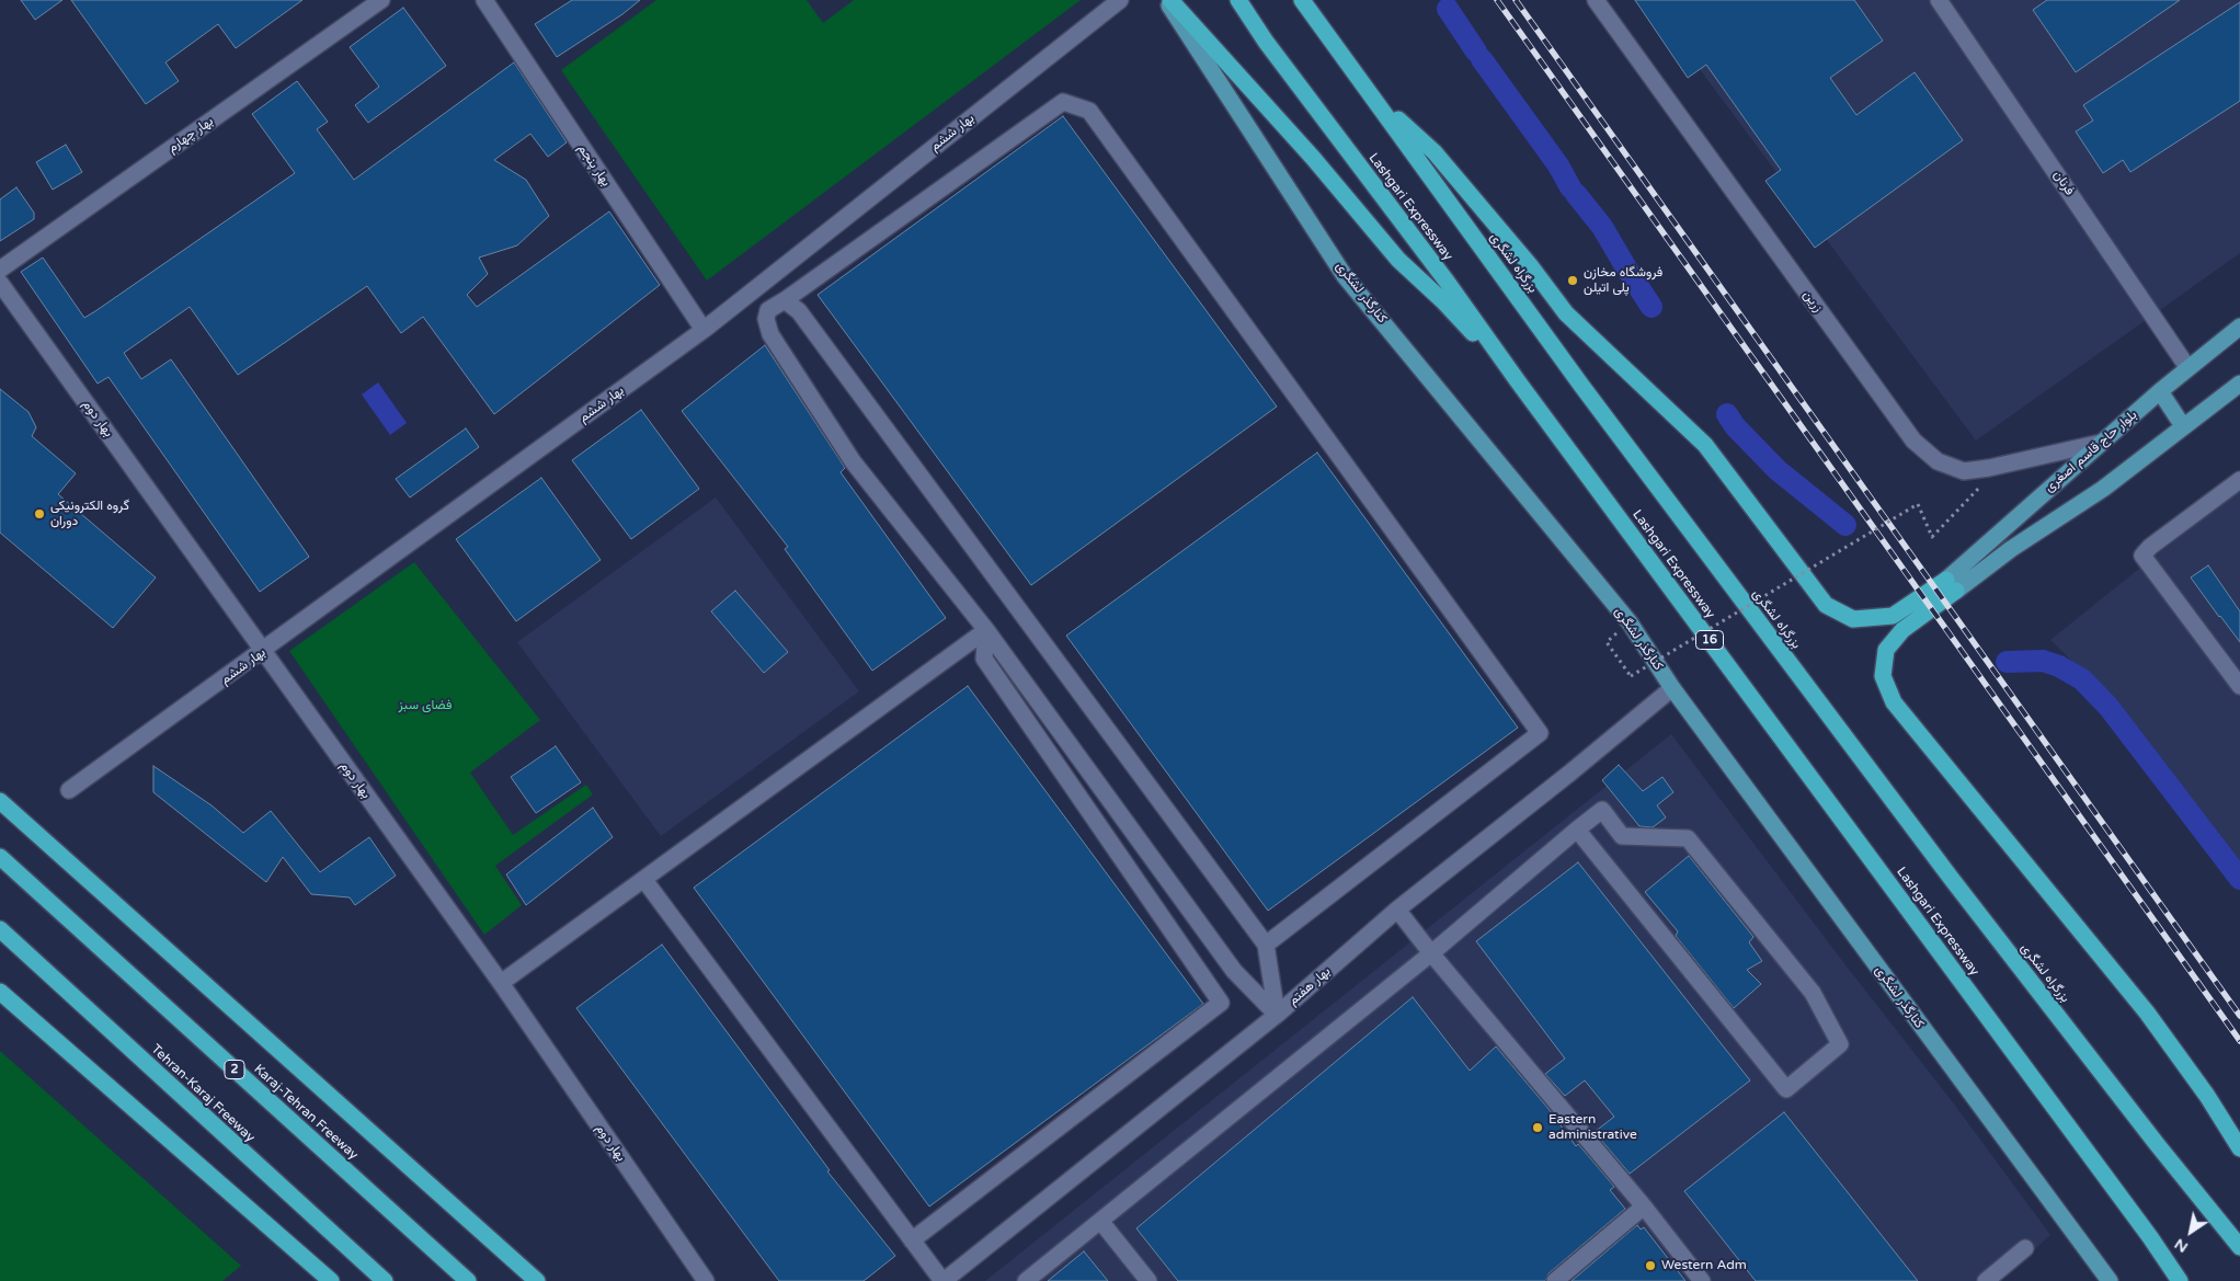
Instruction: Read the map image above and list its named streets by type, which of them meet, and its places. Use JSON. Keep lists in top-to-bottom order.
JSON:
{
  "streets": {
    "highway": [
      "Lashgari Expressway",
      "بزرگراه لشگری",
      "16",
      "2",
      "Tehran-Karaj Freeway",
      "Karaj-Tehran Freeway"
    ],
    "main road": ["کنارگذر لشگری", "بلوار حاج قاسم اصغری"],
    "street": [
      "بهار ششم",
      "بهار چهارم",
      "بهار پنجم",
      "فرنان",
      "زرین",
      "بهار دوم",
      "بهار هفتم"
    ]
  },
  "crossings": [
    ["بهار ششم", "بهار پنجم"],
    ["بهار ششم", "بهار دوم"],
    ["فرنان", "بلوار حاج قاسم اصغری"],
    ["کنارگذر لشگری", "بهار هفتم"],
    ["زرین", "بلوار حاج قاسم اصغری"]
  ],
  "parks": ["فضای سبز"],
  "places": [
    "فروشگاه مخازن پلی اتیلن",
    "گروه الکترونیکی دوران",
    "Eastern administrative",
    "Western Adm"
  ],
  "north": "bottom left"
}
